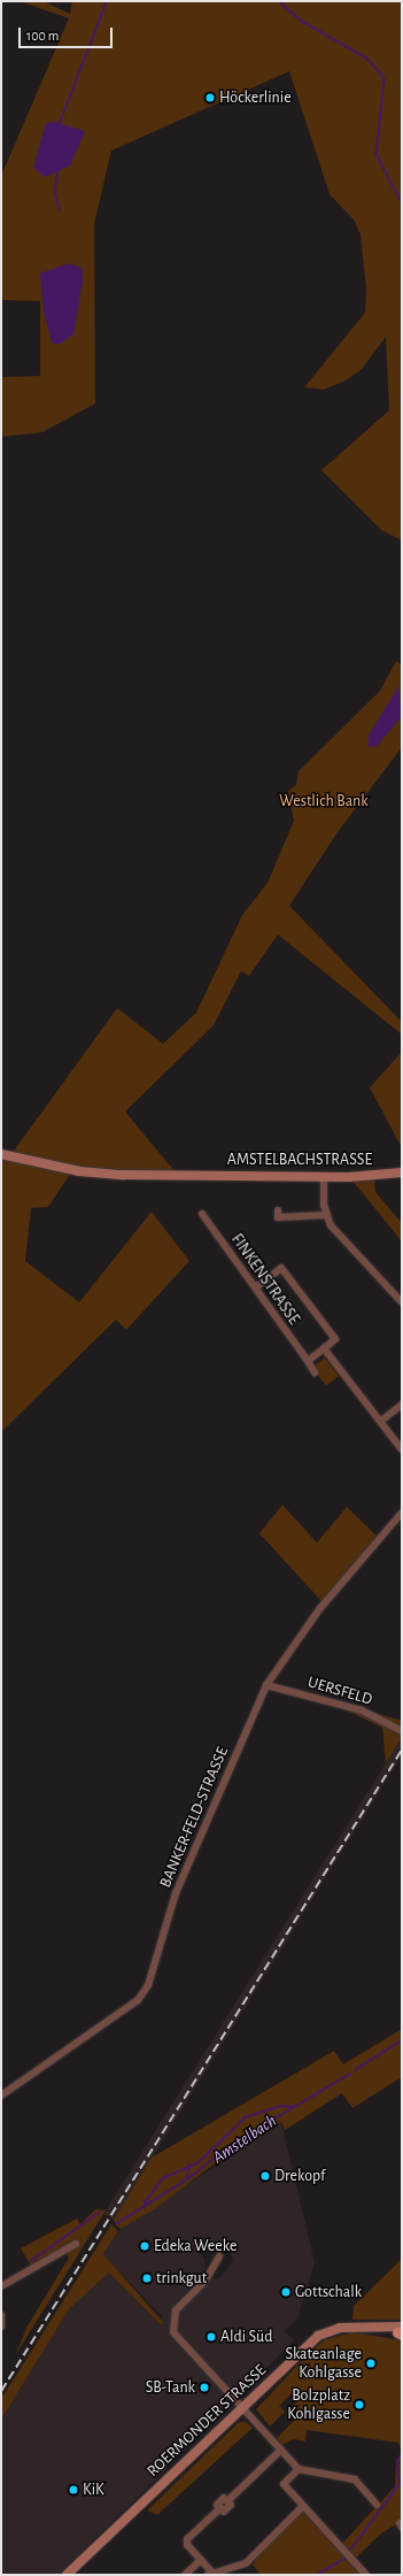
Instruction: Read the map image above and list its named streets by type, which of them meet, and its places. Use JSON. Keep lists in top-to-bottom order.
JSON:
{
  "streets": {
    "main road": ["AMSTELBACHSTRASSE", "ROERMONDER STRASSE"],
    "street": ["FINKENSTRASSE", "UERSFELD", "BANKER-FELD-STRASSE"]
  },
  "crossings": [
    ["UERSFELD", "BANKER-FELD-STRASSE"]
  ],
  "water": ["Amstelbach"],
  "parks": ["Westlich Bank"],
  "places": [
    "Höckerlinie",
    "Drekopf",
    "Edeka Weeke",
    "trinkgut",
    "Gottschalk",
    "Aldi Süd",
    "Skateanlage Kohlgasse",
    "SB-Tank",
    "Bolzplatz Kohlgasse",
    "KiK"
  ],
  "scale_bar": "100 m"
}
